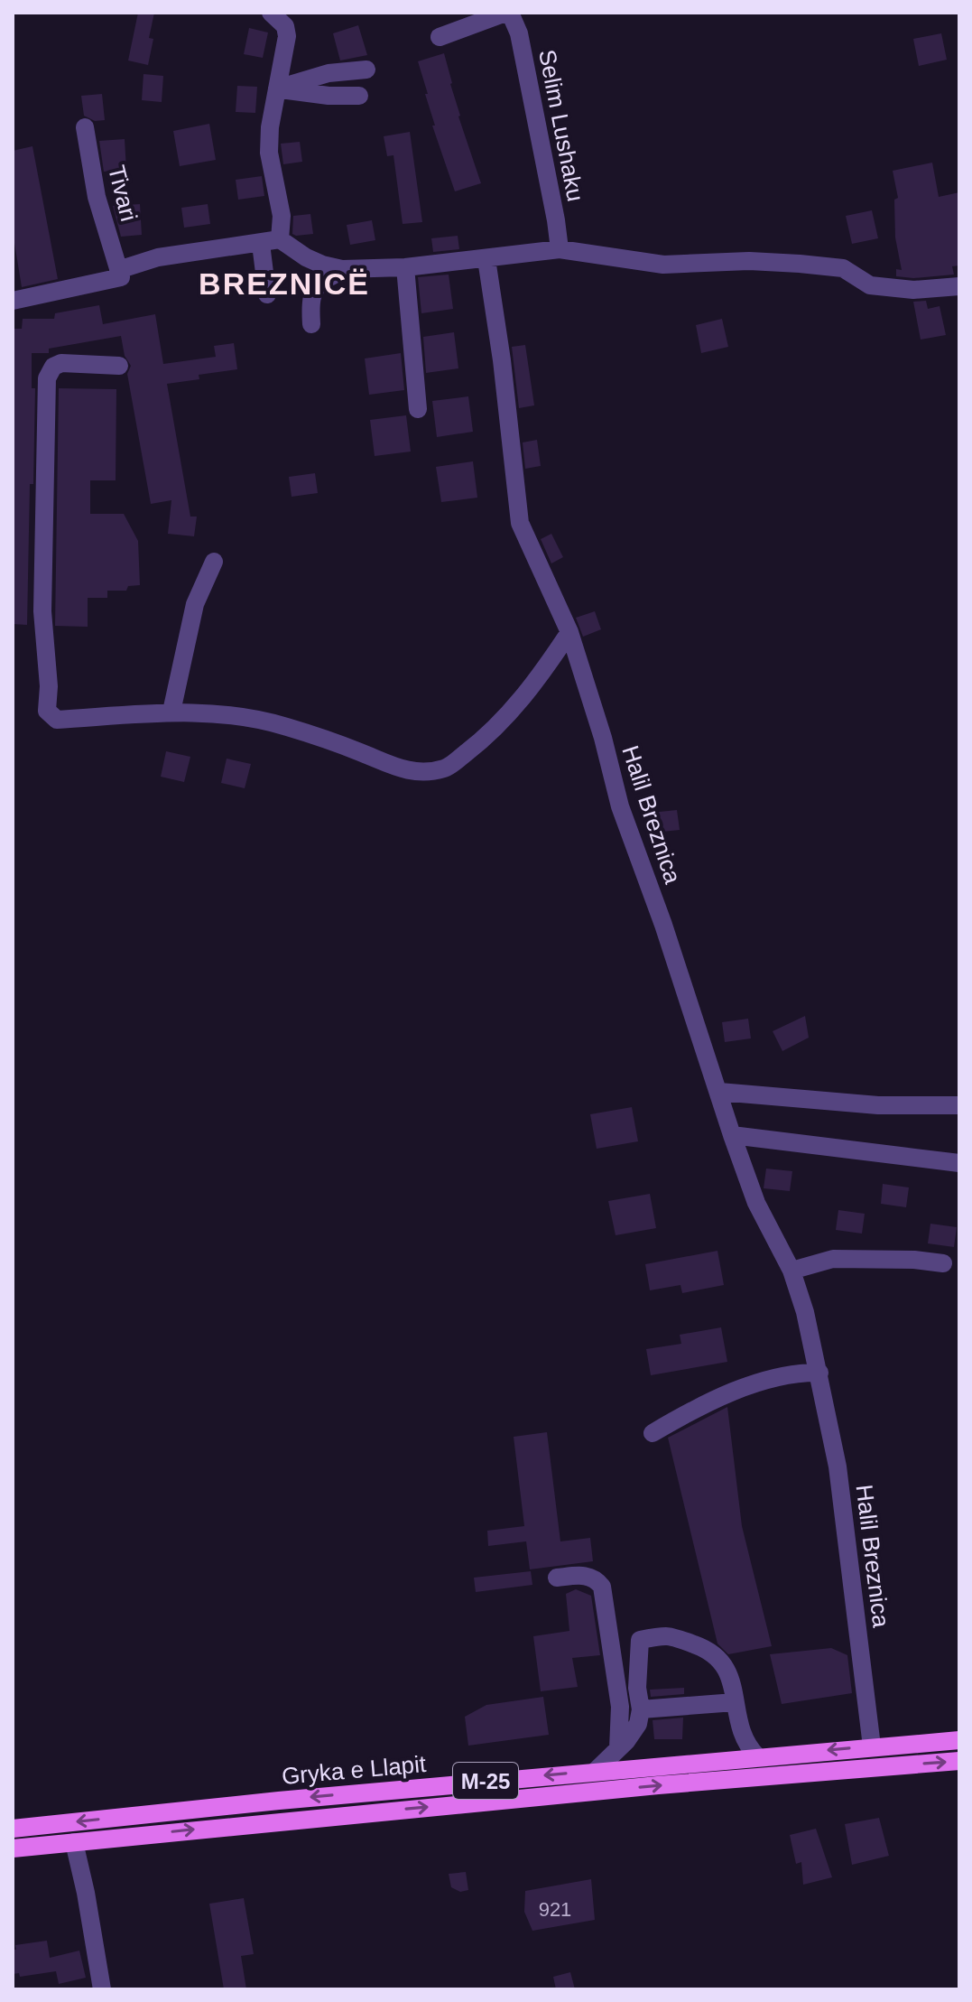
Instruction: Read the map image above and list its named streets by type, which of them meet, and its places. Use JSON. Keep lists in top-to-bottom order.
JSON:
{
  "streets": {
    "main road": ["Gryka e Llapit", "M-25"],
    "street": ["Selim Lushaku", "Tivari", "Halil Breznica"]
  },
  "crossings": [
    ["Halil Breznica", "Gryka e Llapit"]
  ],
  "districts": ["BREZNICË"],
  "house_numbers": ["921"]
}
